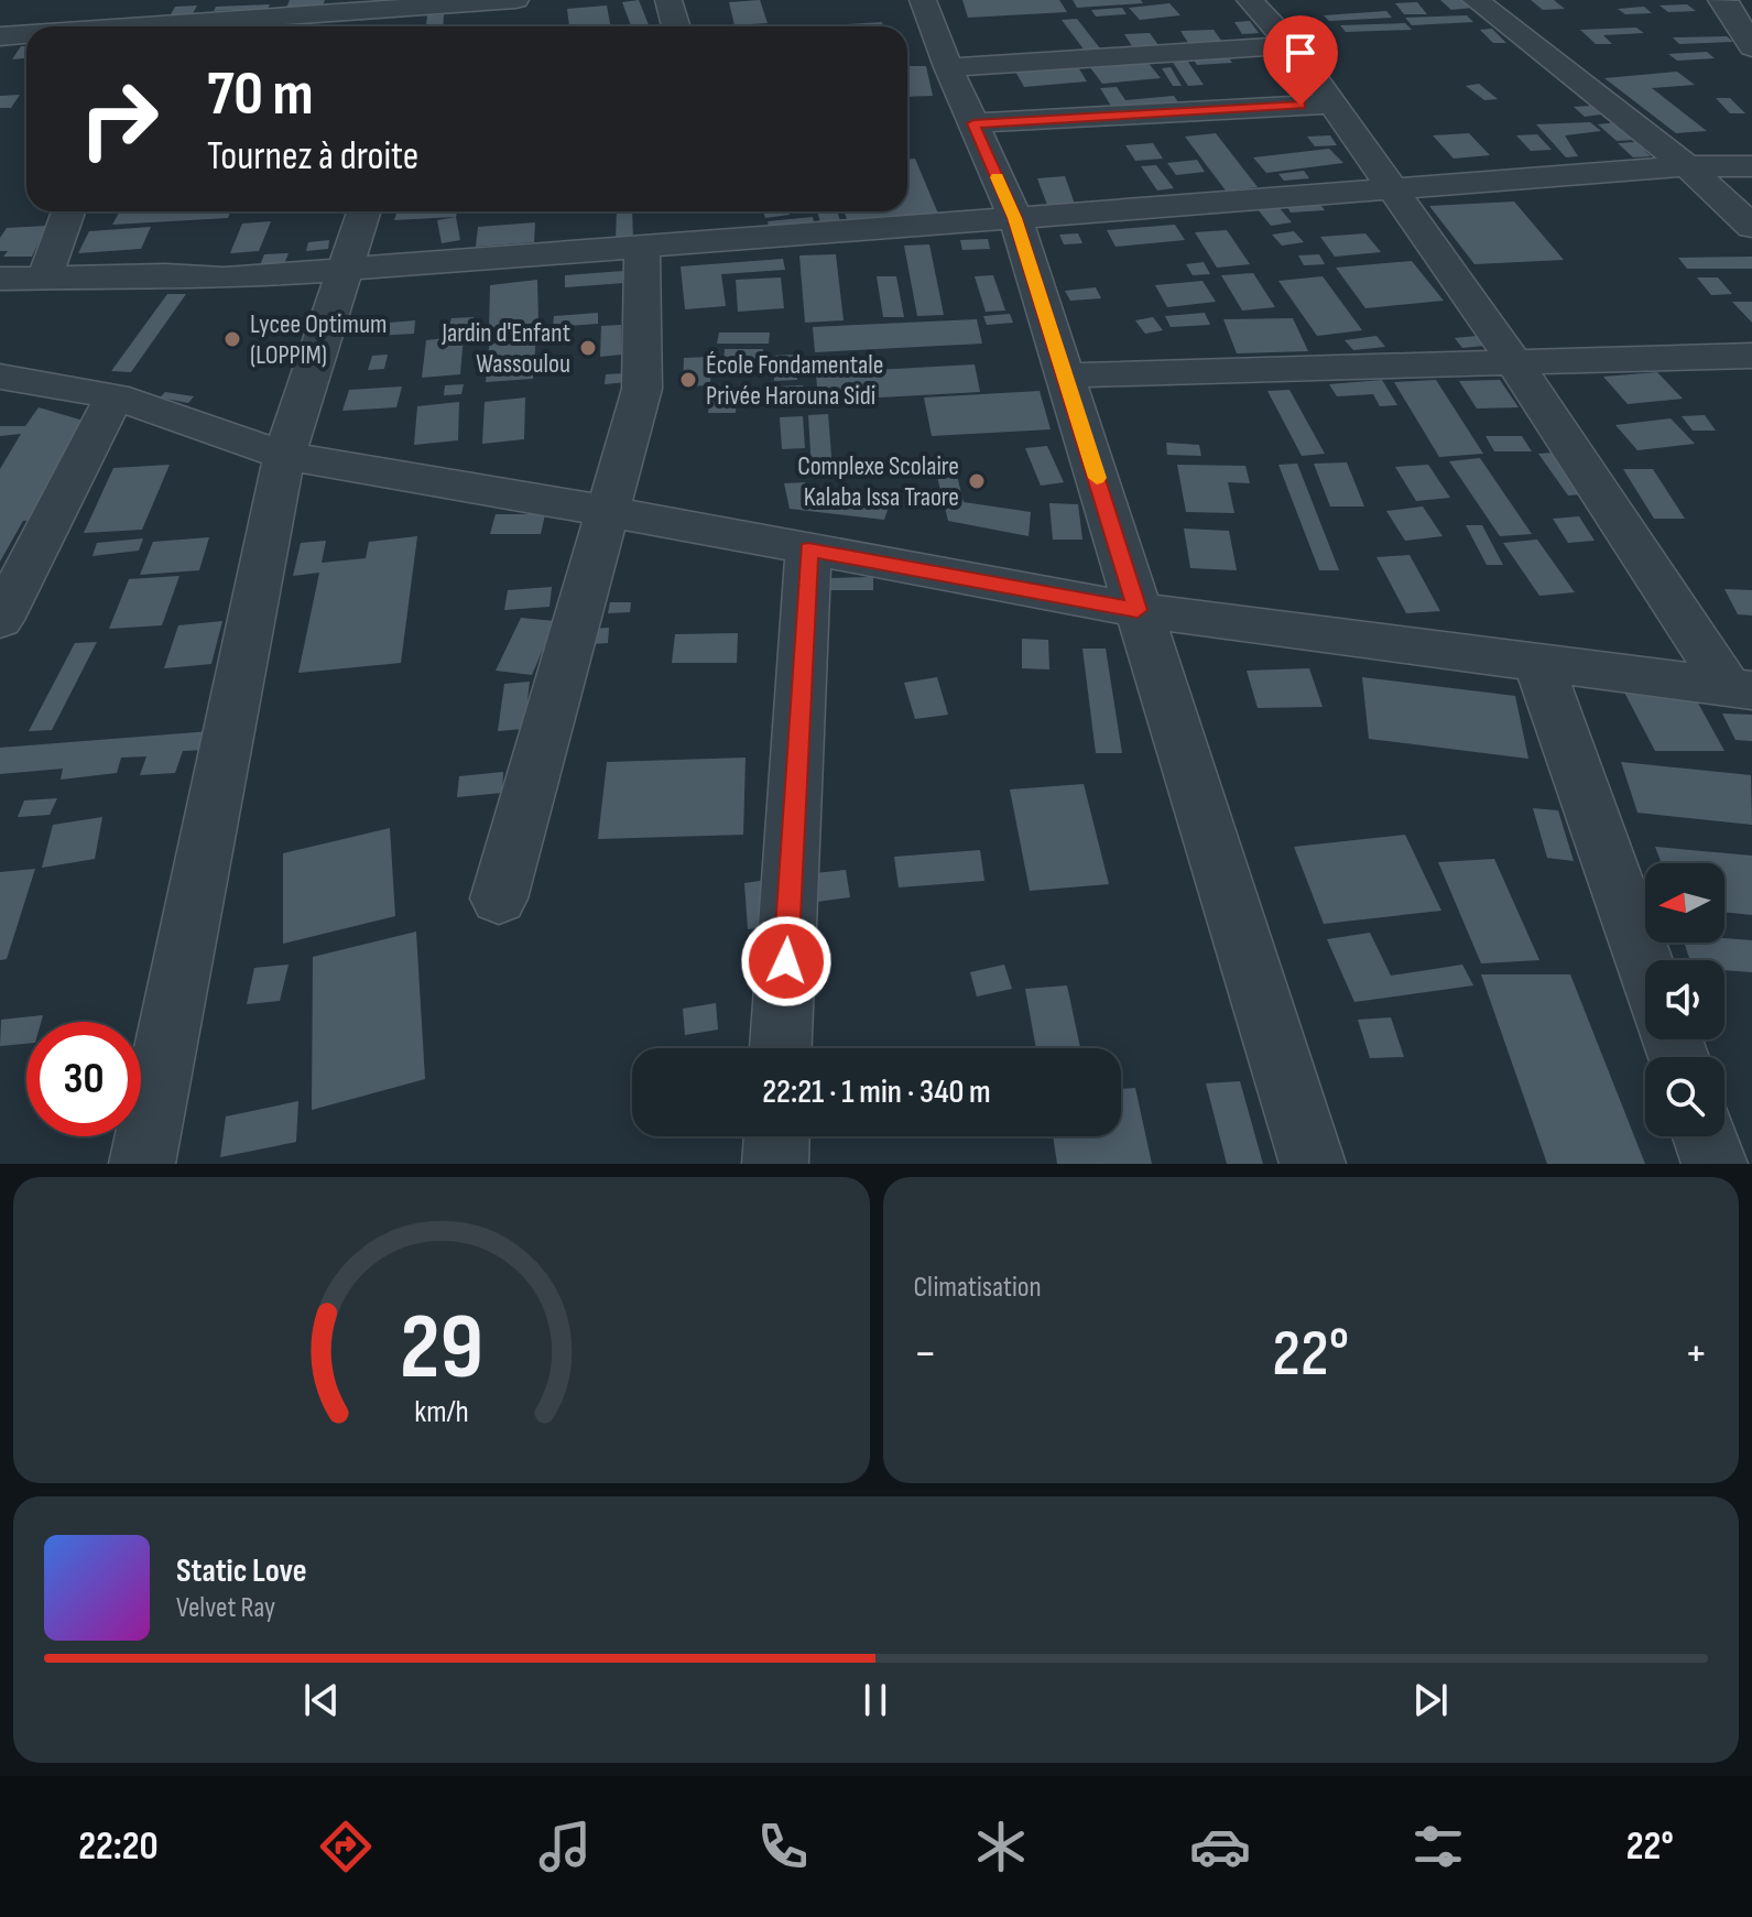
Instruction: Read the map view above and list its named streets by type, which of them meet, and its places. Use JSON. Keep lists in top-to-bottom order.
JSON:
{
  "places": [
    "Lycee Optimum (LOPPIM)",
    "Jardin d'Enfant Wassoulou",
    "École Fondamentale Privée Harouna Sidi",
    "Complexe Scolaire Kalaba Issa Traore"
  ],
  "north": "left",
  "page": {
    "turn": ["70 m", "Tournez à droite"],
    "limit": "30",
    "trip": "22:21 · 1 min · 340 m",
    "tile": "Climatisation",
    "heat": ["−", "22°", "+"],
    "song": ["Static Love", "Velvet Ray"],
    "tabs": ["22:20", "22°"],
    "gauge": ["29", "km/h"]
  }
}
